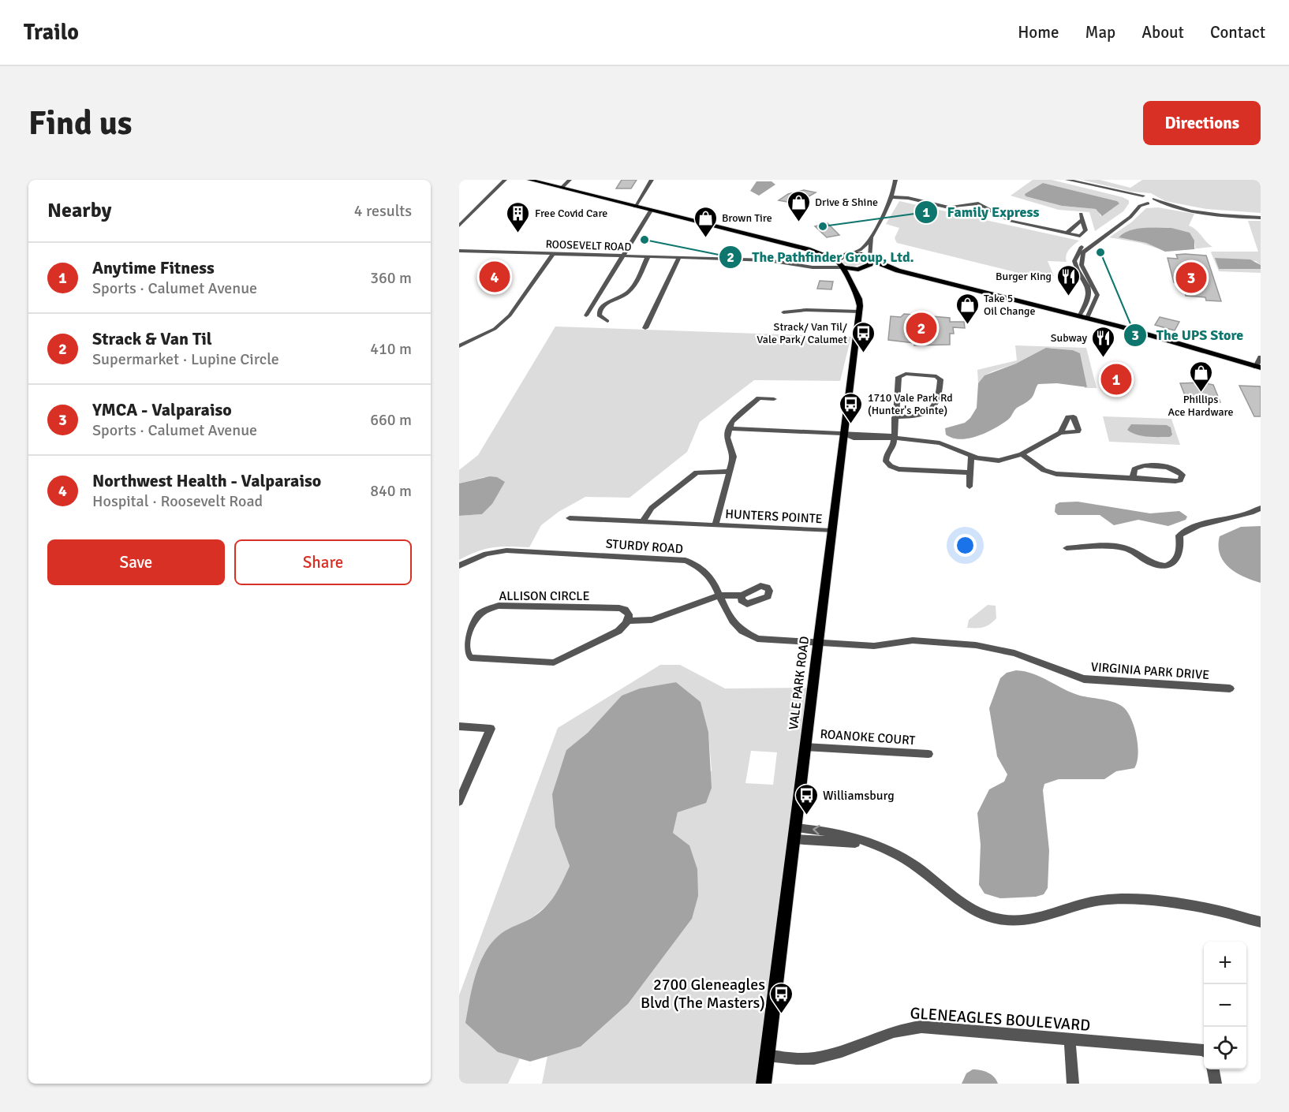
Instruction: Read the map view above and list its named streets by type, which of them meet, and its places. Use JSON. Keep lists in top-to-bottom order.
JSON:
{
  "streets": {
    "main road": ["VALE PARK ROAD"],
    "street": [
      "ROOSEVELT ROAD",
      "HUNTERS POINTE",
      "STURDY ROAD",
      "ALLISON CIRCLE",
      "VIRGINIA PARK DRIVE",
      "ROANOKE COURT",
      "GLENEAGLES BOULEVARD"
    ]
  },
  "crossings": [
    ["ROOSEVELT ROAD", "VALE PARK ROAD"],
    ["HUNTERS POINTE", "VALE PARK ROAD"],
    ["STURDY ROAD", "VIRGINIA PARK DRIVE"],
    ["STURDY ROAD", "VALE PARK ROAD"],
    ["VIRGINIA PARK DRIVE", "VALE PARK ROAD"],
    ["VALE PARK ROAD", "ROANOKE COURT"],
    ["VALE PARK ROAD", "GLENEAGLES BOULEVARD"]
  ],
  "places": {
    "shop": [
      "Drive & Shine",
      "Brown Tire",
      "Take 5 Oil Change",
      "Phillips Ace Hardware"
    ],
    "other": ["Family Express", "The Pathfinder Group, Ltd.", "The UPS Store"],
    "building": ["Free Covid Care"],
    "restaurant": ["Burger King", "Subway"],
    "bus stop": [
      "Strack/ Van Til/ Vale Park/ Calumet",
      "1710 Vale Park Rd (Hunter's Pointe)",
      "Williamsburg",
      "2700 Gleneagles Blvd (The Masters)"
    ]
  },
  "page": {
    "header": "Trailo",
    "nav": [
      "Home",
      "Map",
      "About",
      "Contact"
    ],
    "buttons": [
      "Directions",
      ["Save", "Share"]
    ],
    "title": "Find us",
    "heading": ["Nearby", "4 results"],
    "list": [
      {
        "mark": "1",
        "name": "Anytime Fitness",
        "note": "Sports · Calumet Avenue",
        "value": "360 m"
      },
      {
        "mark": "2",
        "name": "Strack & Van Til",
        "note": "Supermarket · Lupine Circle",
        "value": "410 m"
      },
      {
        "mark": "3",
        "name": "YMCA - Valparaiso",
        "note": "Sports · Calumet Avenue",
        "value": "660 m"
      },
      {
        "mark": "4",
        "name": "Northwest Health - Valparaiso",
        "note": "Hospital · Roosevelt Road",
        "value": "840 m"
      }
    ],
    "pins": [
      "4",
      "3",
      "2",
      "1"
    ],
    "map_buttons": ["+", "−"]
  }
}
